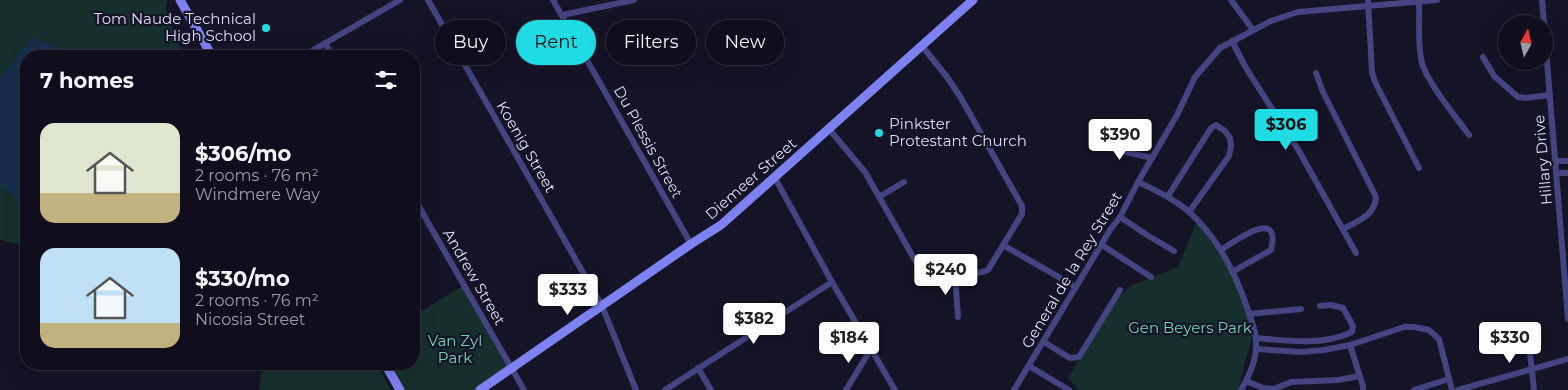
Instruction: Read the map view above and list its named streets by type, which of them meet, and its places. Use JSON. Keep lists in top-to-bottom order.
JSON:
{
  "streets": {
    "street": [
      "Du Plessis Street",
      "Koenig Street",
      "Hillary Drive",
      "Diemeer Street",
      "General de la Rey Street",
      "Andrew Street"
    ]
  },
  "crossings": [
    ["Du Plessis Street", "Diemeer Street"],
    ["Koenig Street", "Diemeer Street"],
    ["Diemeer Street", "Andrew Street"]
  ],
  "parks": ["Gen Beyers Park", "Van Zyl Park"],
  "places": ["Tom Naude Technical High School", "Pinkster Protestant Church"],
  "north": "top",
  "page": {
    "chip": [
      "Buy",
      "Rent",
      "Filters",
      "New"
    ],
    "heading": "7 homes",
    "price": [
      "$306",
      "$390",
      "$240",
      "$333",
      "$382",
      "$184",
      "$330"
    ],
    "list": [
      {
        "name": "$306/mo",
        "note": "2 rooms · 76 m² · Windmere Way"
      },
      {
        "name": "$330/mo",
        "note": "2 rooms · 76 m² · Nicosia Street"
      }
    ]
  }
}
